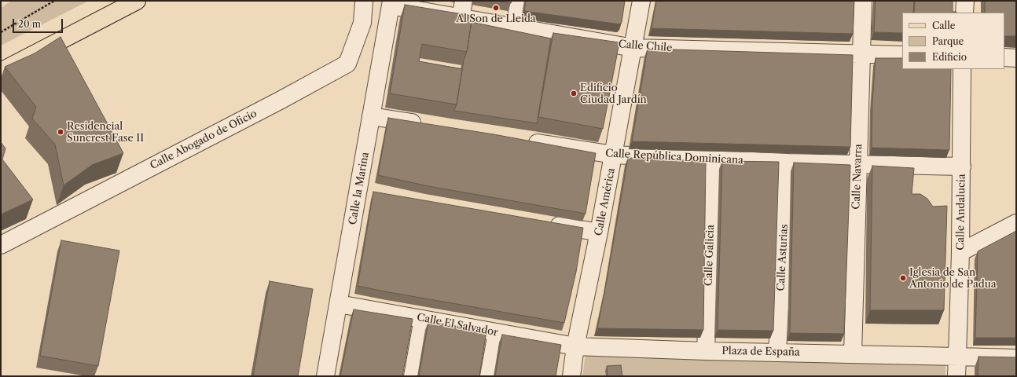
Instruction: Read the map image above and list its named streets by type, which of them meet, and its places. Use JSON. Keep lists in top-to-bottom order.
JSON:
{
  "streets": {
    "street": [
      "Calle Chile",
      "Calle Abogado de Oficio",
      "Calle República Dominicana",
      "Calle Navarra",
      "Calle la Marina",
      "Calle América",
      "Calle Andalucía",
      "Calle Galicia",
      "Calle Asturias",
      "Calle El Salvador",
      "Plaza de España"
    ]
  },
  "crossings": [
    ["Calle Chile", "Calle Navarra"],
    ["Calle Chile", "Calle la Marina"],
    ["Calle Chile", "Calle América"],
    ["Calle República Dominicana", "Calle Navarra"],
    ["Calle República Dominicana", "Calle América"],
    ["Calle República Dominicana", "Calle Andalucía"],
    ["Calle República Dominicana", "Calle Galicia"],
    ["Calle República Dominicana", "Calle Asturias"],
    ["Calle Navarra", "Plaza de España"],
    ["Calle la Marina", "Calle El Salvador"],
    ["Calle América", "Calle El Salvador"],
    ["Calle América", "Plaza de España"],
    ["Calle Andalucía", "Plaza de España"],
    ["Calle Galicia", "Plaza de España"],
    ["Calle Asturias", "Plaza de España"],
    ["Calle El Salvador", "Plaza de España"]
  ],
  "places": [
    "Al Son de Lleida",
    "Edificio Ciudad Jardín",
    "Residencial Suncrest Fase II",
    "Iglesia de San Antonio de Padua"
  ],
  "legend": ["Calle", "Parque", "Edificio"],
  "scale_bar": "20 m"
}
